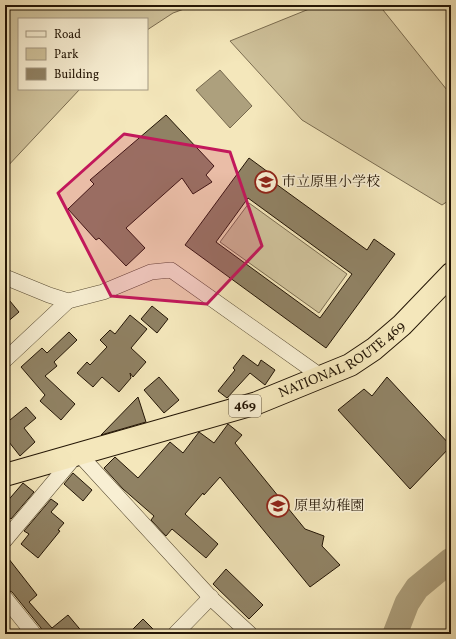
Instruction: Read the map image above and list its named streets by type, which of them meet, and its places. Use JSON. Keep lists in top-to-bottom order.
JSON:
{
  "streets": {
    "highway": ["NATIONAL ROUTE 469", "469"]
  },
  "places": {
    "school or university": ["市立原里小学校", "原里幼稚園"]
  },
  "legend": ["Road", "Park", "Building"]
}
